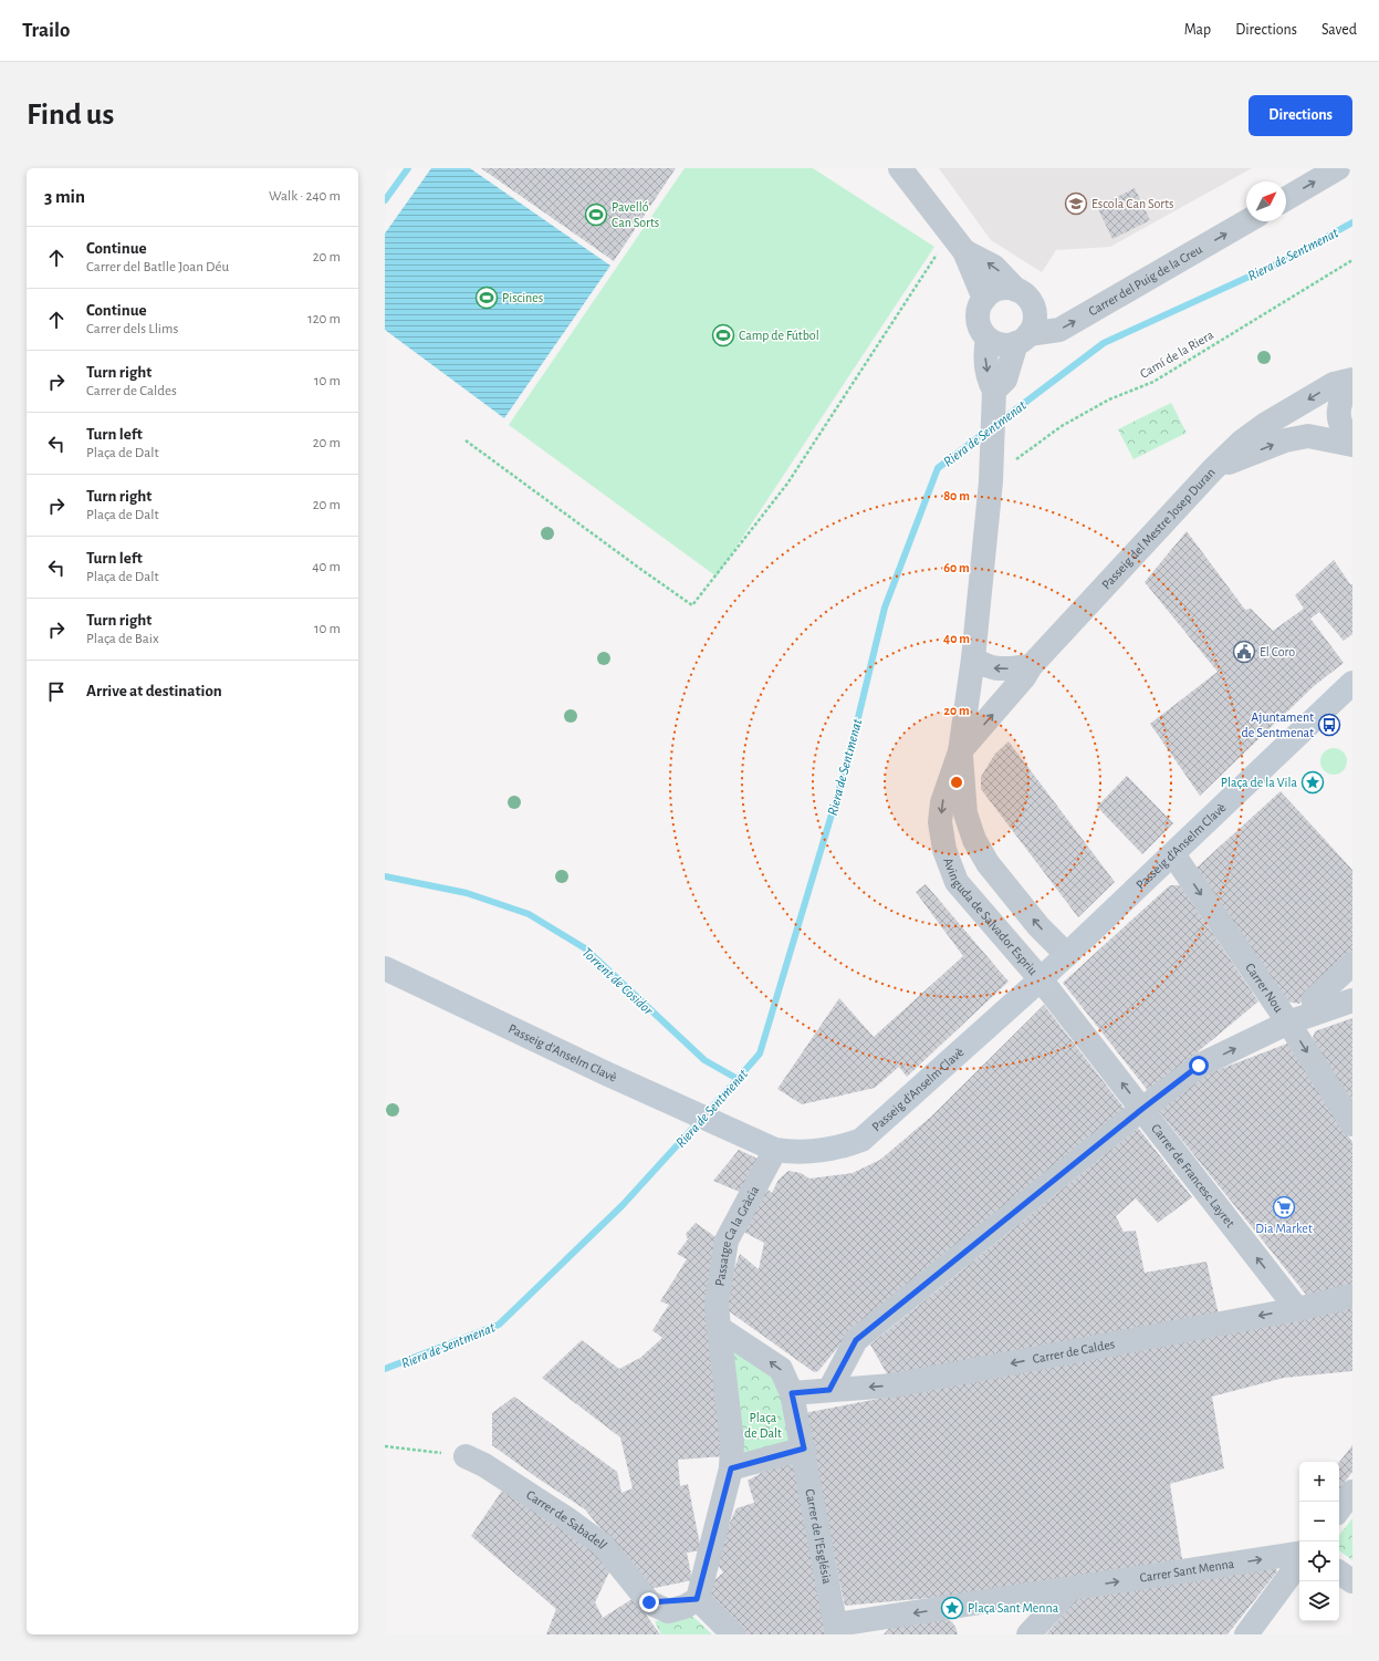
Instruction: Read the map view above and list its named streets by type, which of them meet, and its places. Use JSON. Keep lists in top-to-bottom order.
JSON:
{
  "streets": {
    "street": [
      "Carrer del Puig de la Creu",
      "Passeig del Mestre Josep Duran",
      "Passeig d'Anselm Clavè",
      "Avinguda de Salvador Espriu",
      "Carrer Nou",
      "Carrer de Francesc Layret",
      "Passatge Ca la Gràcia",
      "Carrer de Caldes",
      "Carrer de Sabadell",
      "Carrer de l'Església",
      "Carrer Sant Menna"
    ],
    "path": ["Camí de la Riera"]
  },
  "crossings": [
    ["Carrer del Puig de la Creu", "Avinguda de Salvador Espriu"],
    ["Camí de la Riera", "Avinguda de Salvador Espriu"],
    ["Passeig del Mestre Josep Duran", "Avinguda de Salvador Espriu"],
    ["Passeig d'Anselm Clavè", "Avinguda de Salvador Espriu"],
    ["Passeig d'Anselm Clavè", "Carrer Nou"],
    ["Passeig d'Anselm Clavè", "Carrer de Francesc Layret"],
    ["Passeig d'Anselm Clavè", "Passatge Ca la Gràcia"],
    ["Avinguda de Salvador Espriu", "Carrer de Francesc Layret"],
    ["Carrer de Francesc Layret", "Carrer de Caldes"]
  ],
  "one_way": [
    "Carrer Nou",
    "Carrer de Francesc Layret",
    "Carrer de Caldes",
    "Carrer Sant Menna"
  ],
  "water": ["Riera de Sentmenat", "Torrent de Cosidor"],
  "parks": ["Plaça de Dalt"],
  "places": {
    "school or university": ["Escola Can Sorts"],
    "sports": ["Pavelló Can Sorts", "Piscines", "Camp de Fútbol"],
    "public building": ["El Coro"],
    "bus stop": ["Ajuntament de Sentmenat"],
    "place": ["Plaça de la Vila", "Plaça Sant Menna"],
    "supermarket": ["Dia Market"]
  },
  "north": "top right",
  "page": {
    "header": "Trailo",
    "nav": ["Map", "Directions", "Saved"],
    "buttons": "Directions",
    "title": "Find us",
    "heading": ["3 min", "Walk · 240 m"],
    "list": [
      ["Continue", "Carrer del Batlle Joan Déu", "20 m"],
      ["Continue", "Carrer dels Llims", "120 m"],
      ["Turn right", "Carrer de Caldes", "10 m"],
      ["Turn left", "Plaça de Dalt", "20 m"],
      ["Turn right", "Plaça de Dalt", "20 m"],
      ["Turn left", "Plaça de Dalt", "40 m"],
      ["Turn right", "Plaça de Baix", "10 m"],
      "Arrive at destination"
    ],
    "map_buttons": ["+", "−"]
  },
  "rings": [
    "80 m",
    "60 m",
    "40 m",
    "20 m"
  ]
}
